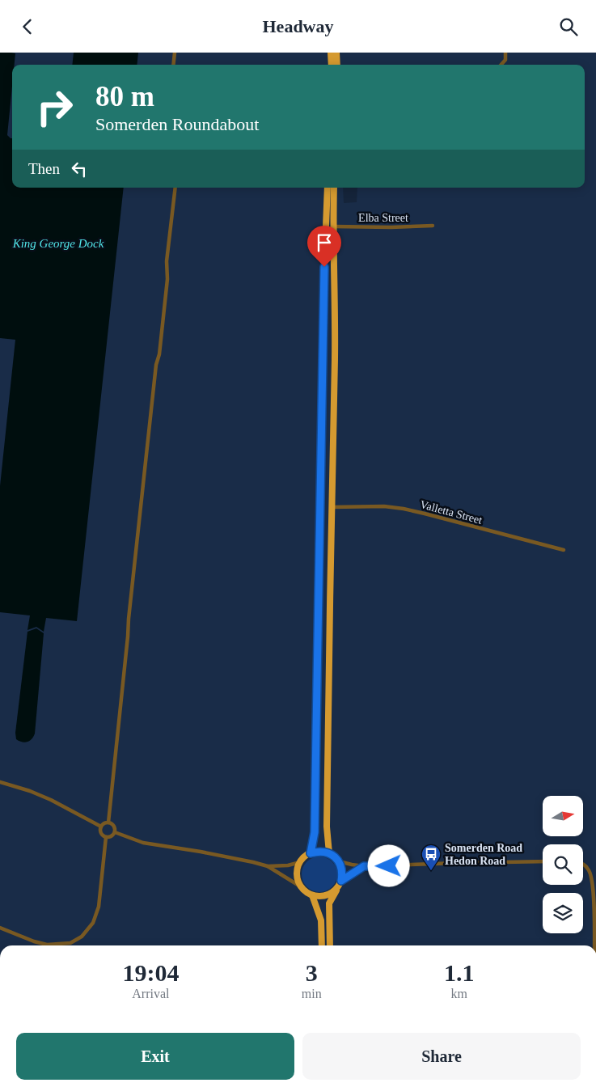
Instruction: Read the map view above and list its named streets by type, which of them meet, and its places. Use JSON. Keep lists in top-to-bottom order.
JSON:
{
  "streets": {
    "street": ["Elba Street", "Valletta Street"]
  },
  "water": ["King George Dock"],
  "places": {
    "bus stop": ["Somerden Road Hedon Road"]
  },
  "north": "right",
  "page": {
    "header": "Headway",
    "turn": ["80 m", "Somerden Roundabout"],
    "then": "Then",
    "eta": [
      "19:04",
      "Arrival",
      "3",
      "min",
      "1.1",
      "km"
    ],
    "buttons": ["Exit", "Share"]
  }
}
